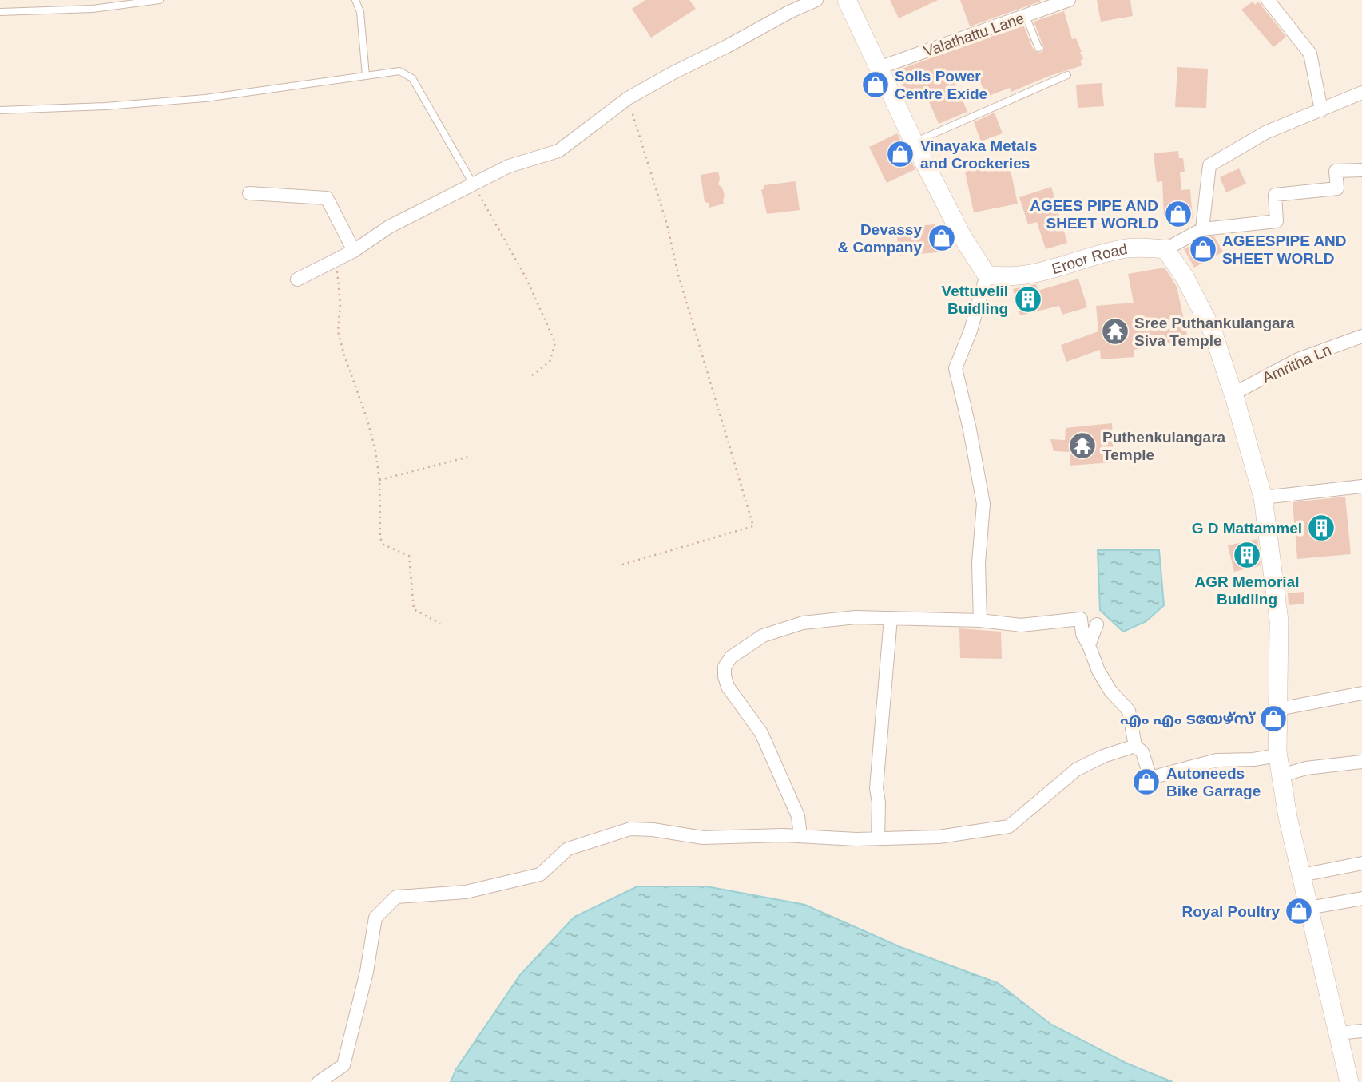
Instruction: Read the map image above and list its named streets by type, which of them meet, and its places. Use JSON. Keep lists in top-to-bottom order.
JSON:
{
  "streets": {
    "main road": ["Eroor Road"],
    "street": ["Valathattu Lane", "Amritha Ln"]
  },
  "places": {
    "shop": [
      "Solis Power Centre Exide",
      "Vinayaka Metals and Crockeries",
      "AGEES PIPE AND SHEET WORLD",
      "Devassy & Company",
      "AGEESPIPE AND SHEET WORLD",
      "എം എം ടയേഴ്‌സ്",
      "Autoneeds Bike Garrage",
      "Royal Poultry"
    ],
    "building": ["Vettuvelil Buidling", "G D Mattammel", "AGR Memorial Buidling"],
    "temple": ["Sree Puthankulangara Siva Temple", "Puthenkulangara Temple"]
  }
}
